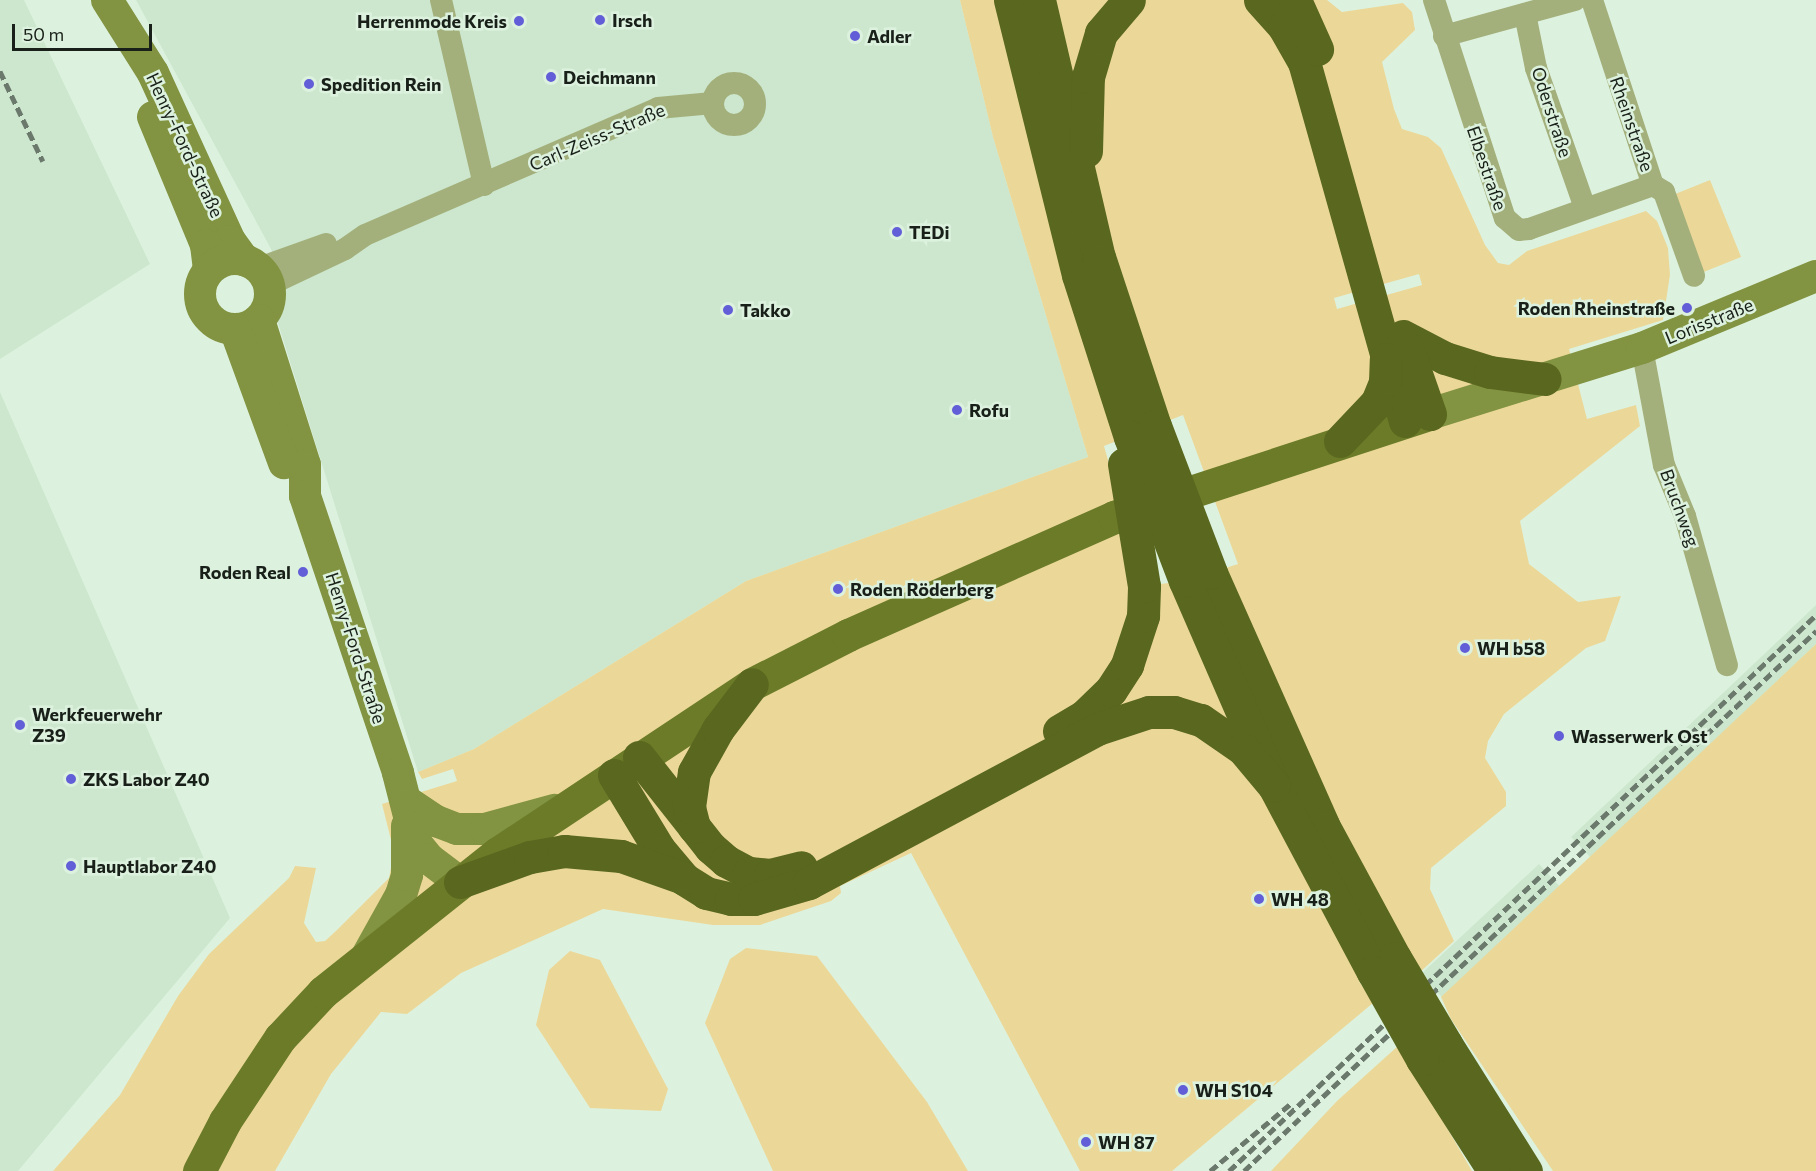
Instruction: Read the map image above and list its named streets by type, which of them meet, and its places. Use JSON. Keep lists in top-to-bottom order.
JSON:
{
  "streets": {
    "street": [
      "Oderstraße",
      "Rheinstraße",
      "Carl-Zeiss-Straße",
      "Henry-Ford-Straße",
      "Elbestraße",
      "Lorisstraße",
      "Bruchweg"
    ]
  },
  "crossings": [
    ["Oderstraße", "Elbestraße"],
    ["Rheinstraße", "Elbestraße"],
    ["Carl-Zeiss-Straße", "Henry-Ford-Straße"],
    ["Lorisstraße", "Bruchweg"]
  ],
  "places": [
    "Irsch",
    "Herrenmode Kreis",
    "Adler",
    "Deichmann",
    "Spedition Rein",
    "TEDi",
    "Roden Rheinstraße",
    "Takko",
    "Rofu",
    "Roden Real",
    "Roden Röderberg",
    "WH b58",
    "Werkfeuerwehr Z39",
    "Wasserwerk Ost",
    "ZKS Labor Z40",
    "Hauptlabor Z40",
    "WH 48",
    "WH S104",
    "WH 87"
  ],
  "scale_bar": "50 m"
}
